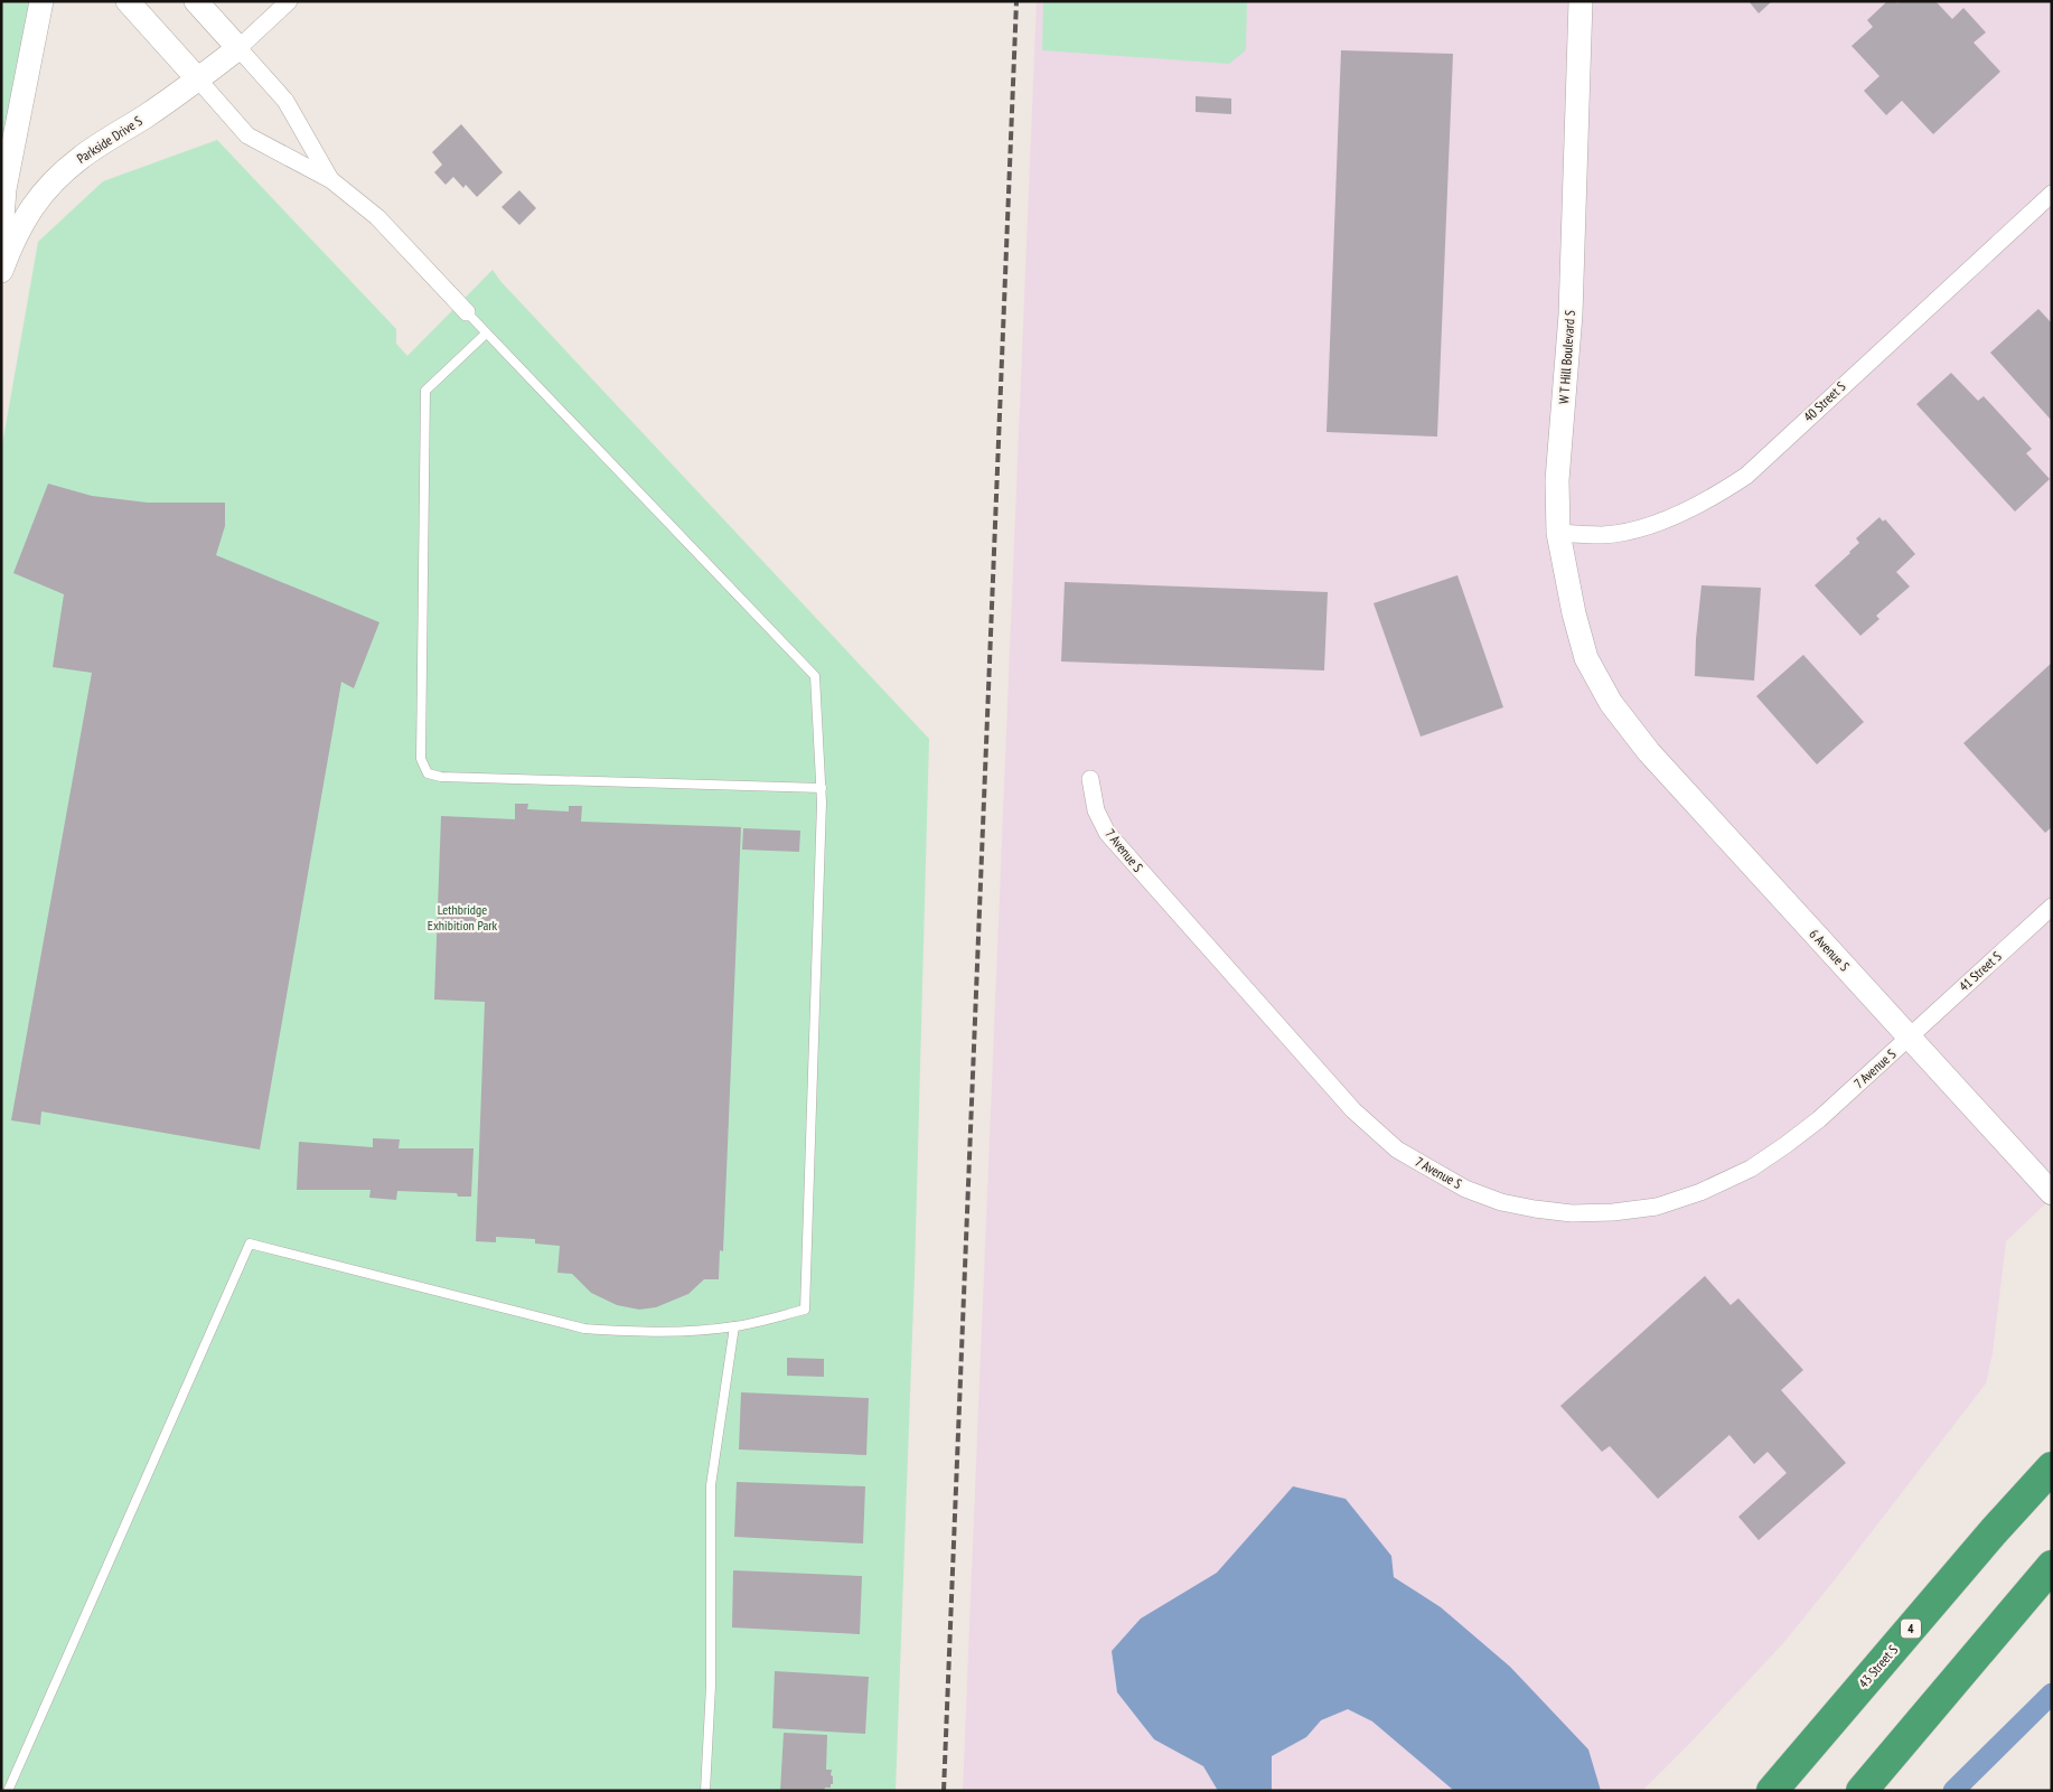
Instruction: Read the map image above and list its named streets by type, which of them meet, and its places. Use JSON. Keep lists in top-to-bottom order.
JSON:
{
  "streets": {
    "highway": ["4", "43 Street S"],
    "street": [
      "Parkside Drive S",
      "W T Hill Boulevard S",
      "40 Street S",
      "7 Avenue S",
      "6 Avenue S",
      "41 Street S"
    ]
  },
  "crossings": [
    ["W T Hill Boulevard S", "40 Street S"],
    ["W T Hill Boulevard S", "6 Avenue S"],
    ["7 Avenue S", "6 Avenue S"],
    ["7 Avenue S", "41 Street S"],
    ["6 Avenue S", "41 Street S"]
  ],
  "parks": ["Lethbridge Exhibition Park"]
}
